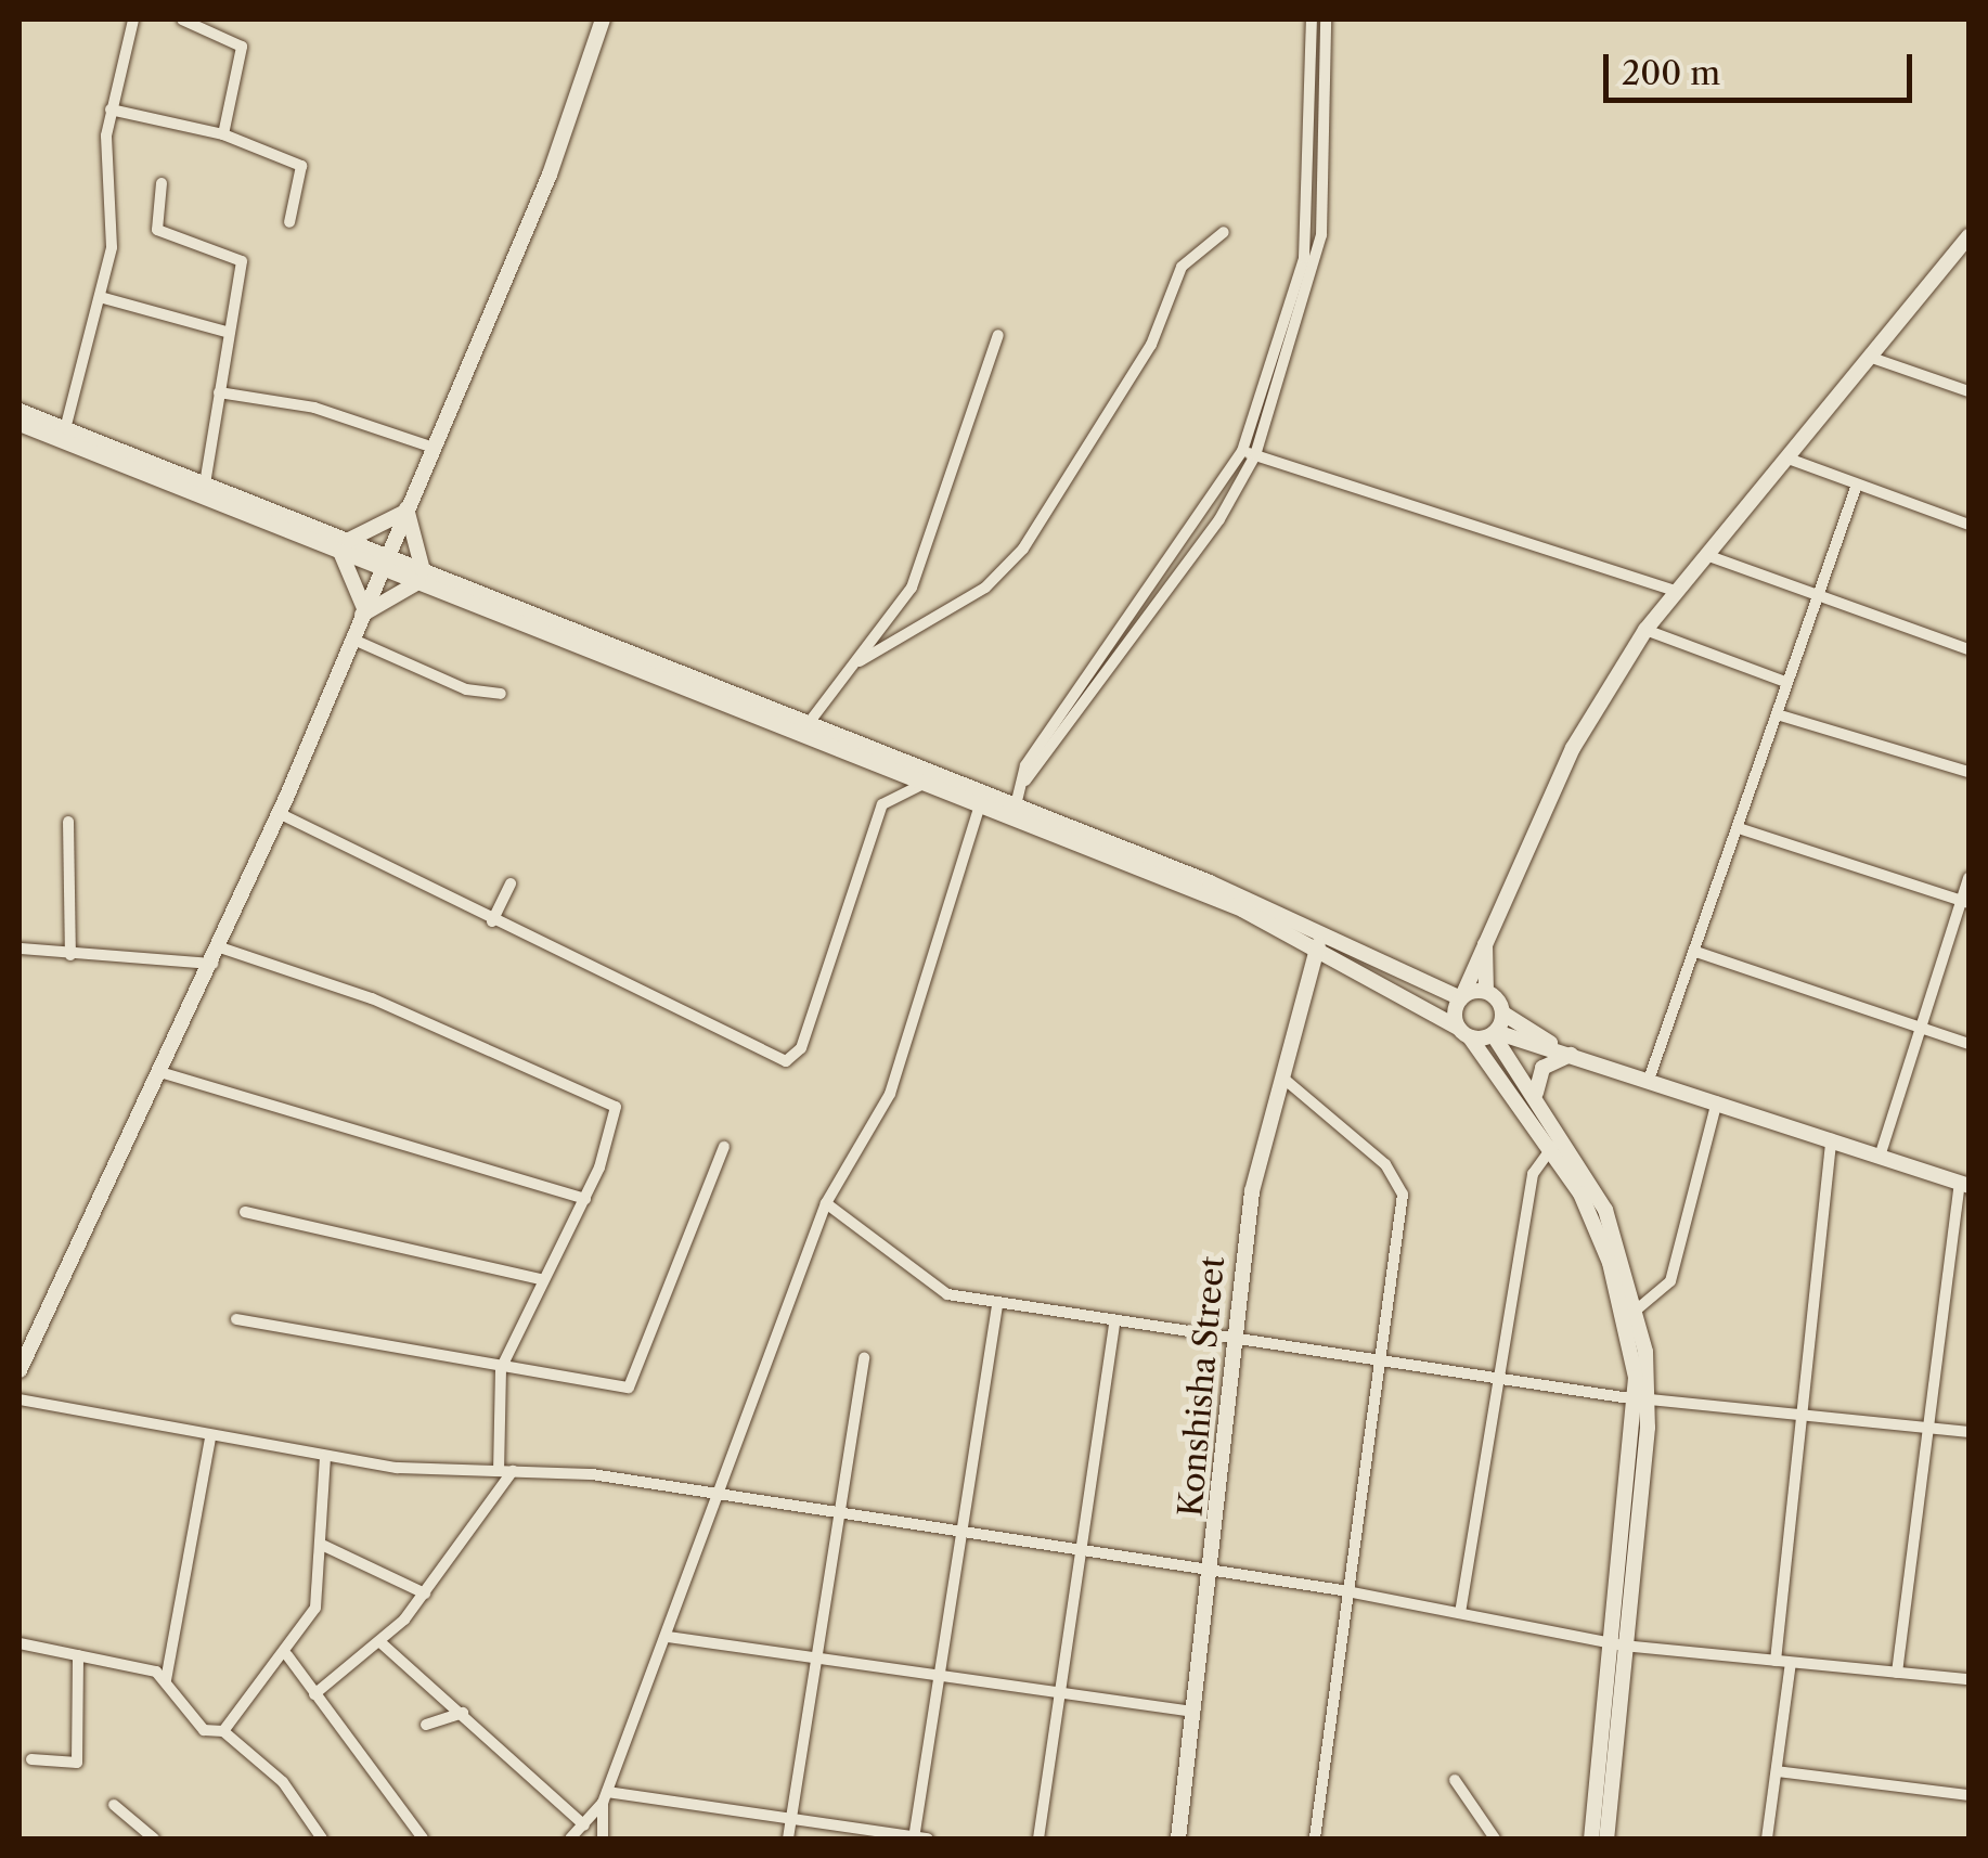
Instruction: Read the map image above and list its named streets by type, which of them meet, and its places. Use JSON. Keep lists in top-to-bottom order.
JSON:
{
  "streets": {
    "main road": ["Konshisha Street"]
  },
  "scale_bar": "200 m"
}
